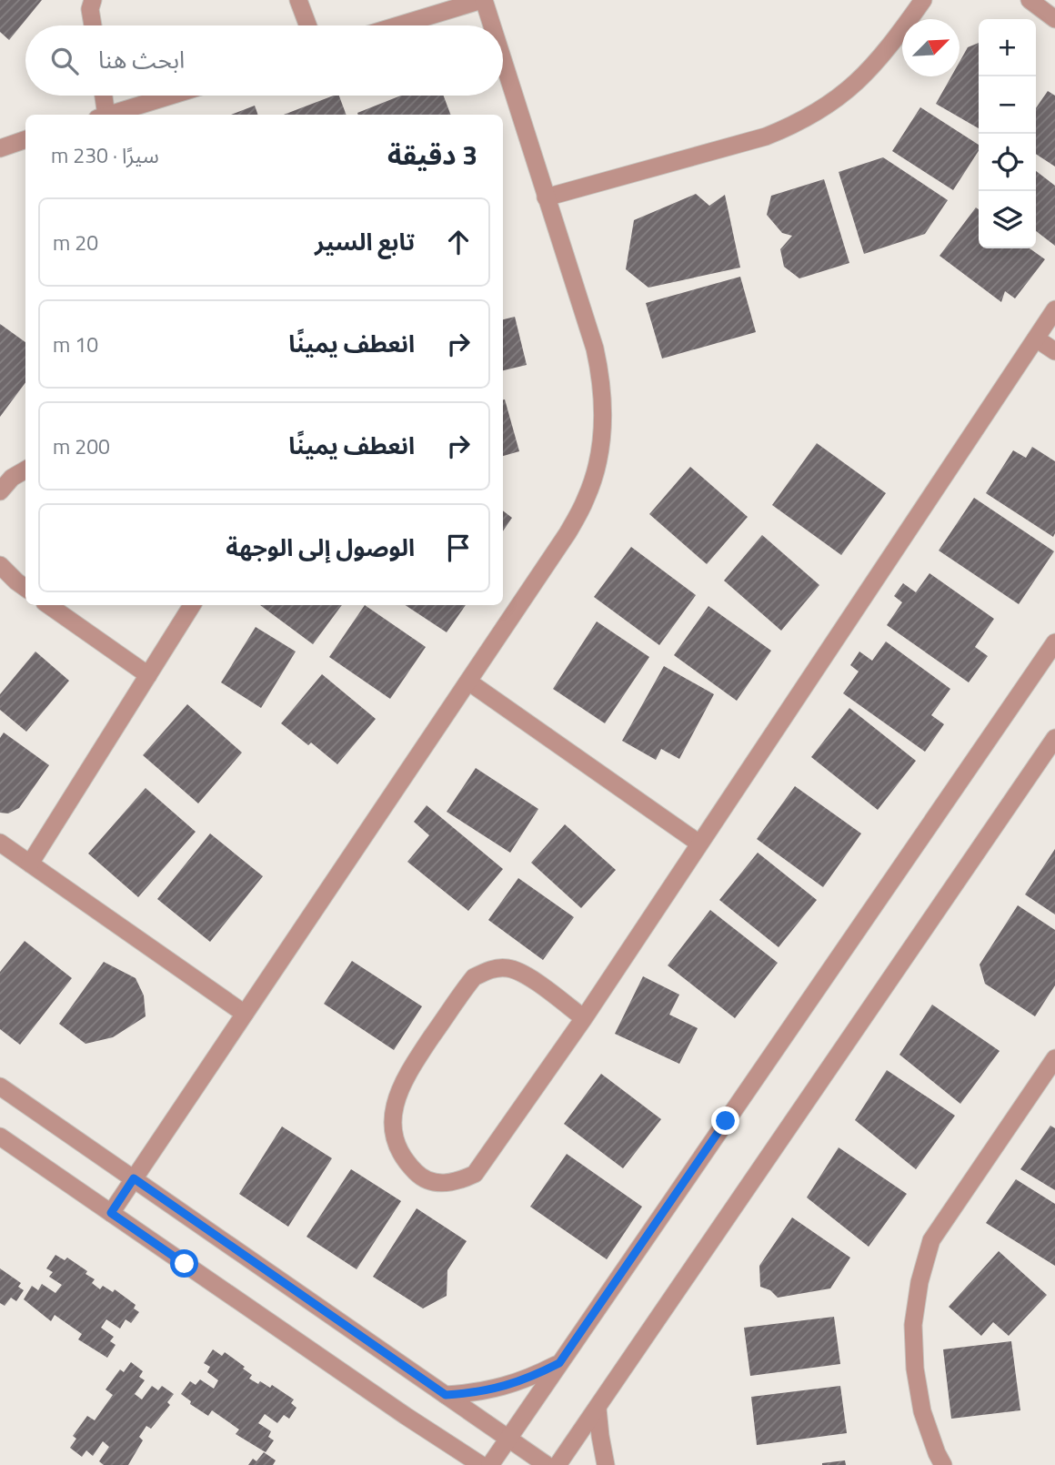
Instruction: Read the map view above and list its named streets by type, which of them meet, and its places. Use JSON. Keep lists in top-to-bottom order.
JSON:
{
  "north": "top right",
  "page": {
    "map_buttons": ["+", "−"],
    "search": "ابحث هنا",
    "heading": ["3 دقيقة", "سيرًا · 230 m"],
    "list": [
      ["تابع السير", "20 m"],
      ["انعطف يمينًا", "10 m"],
      ["انعطف يمينًا", "200 m"],
      "الوصول إلى الوجهة"
    ]
  }
}
